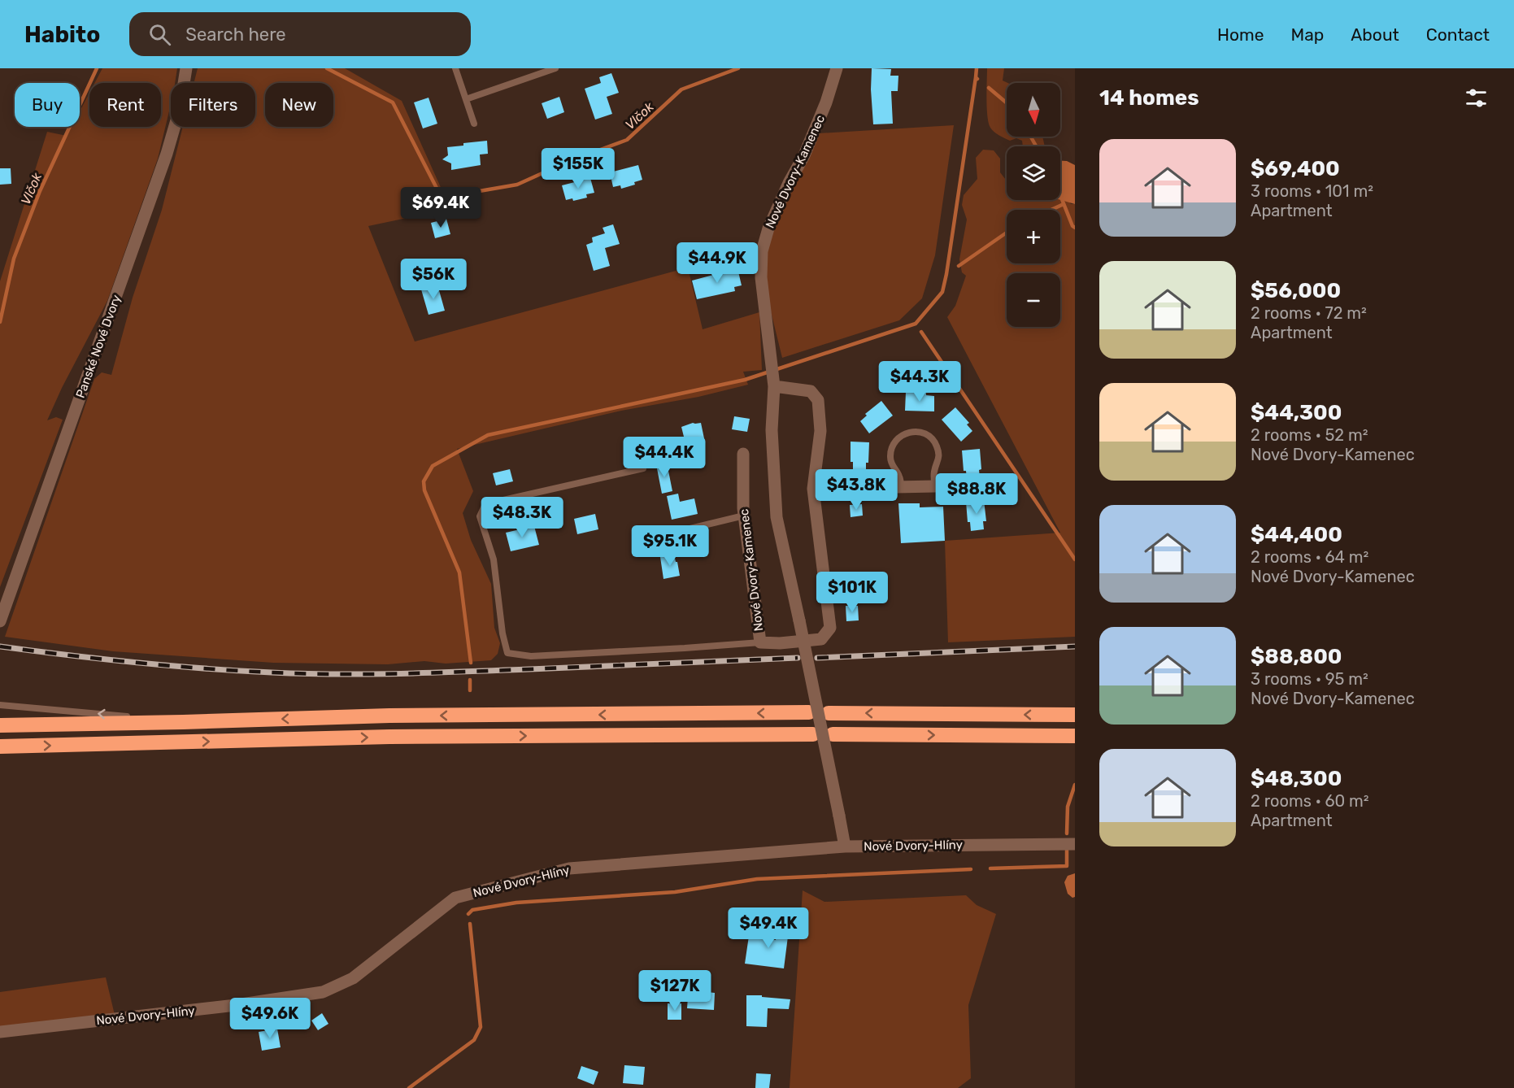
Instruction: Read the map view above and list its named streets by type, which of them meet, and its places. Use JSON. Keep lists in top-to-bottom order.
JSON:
{
  "streets": {
    "street": ["Nové Dvory-Kamenec", "Panské Nové Dvory", "Nové Dvory-Hlíny"]
  },
  "water": ["Vlčok"],
  "north": "bottom",
  "page": {
    "header": "Habito",
    "search": "Search here",
    "nav": [
      "Home",
      "Map",
      "About",
      "Contact"
    ],
    "heading": "14 homes",
    "map_buttons": ["+", "−"],
    "chip": [
      "Buy",
      "Rent",
      "Filters",
      "New"
    ],
    "list": [
      {
        "name": "$69,400",
        "note": "3 rooms · 101 m² · Apartment"
      },
      {
        "name": "$56,000",
        "note": "2 rooms · 72 m² · Apartment"
      },
      {
        "name": "$44,300",
        "note": "2 rooms · 52 m² · Nové Dvory-Kamenec"
      },
      {
        "name": "$44,400",
        "note": "2 rooms · 64 m² · Nové Dvory-Kamenec"
      },
      {
        "name": "$88,800",
        "note": "3 rooms · 95 m² · Nové Dvory-Kamenec"
      },
      {
        "name": "$48,300",
        "note": "2 rooms · 60 m² · Apartment"
      }
    ],
    "price": [
      "$155K",
      "$69.4K",
      "$44.9K",
      "$56K",
      "$44.3K",
      "$44.4K",
      "$43.8K",
      "$88.8K",
      "$48.3K",
      "$95.1K",
      "$101K",
      "$49.4K",
      "$127K",
      "$49.6K"
    ]
  }
}
